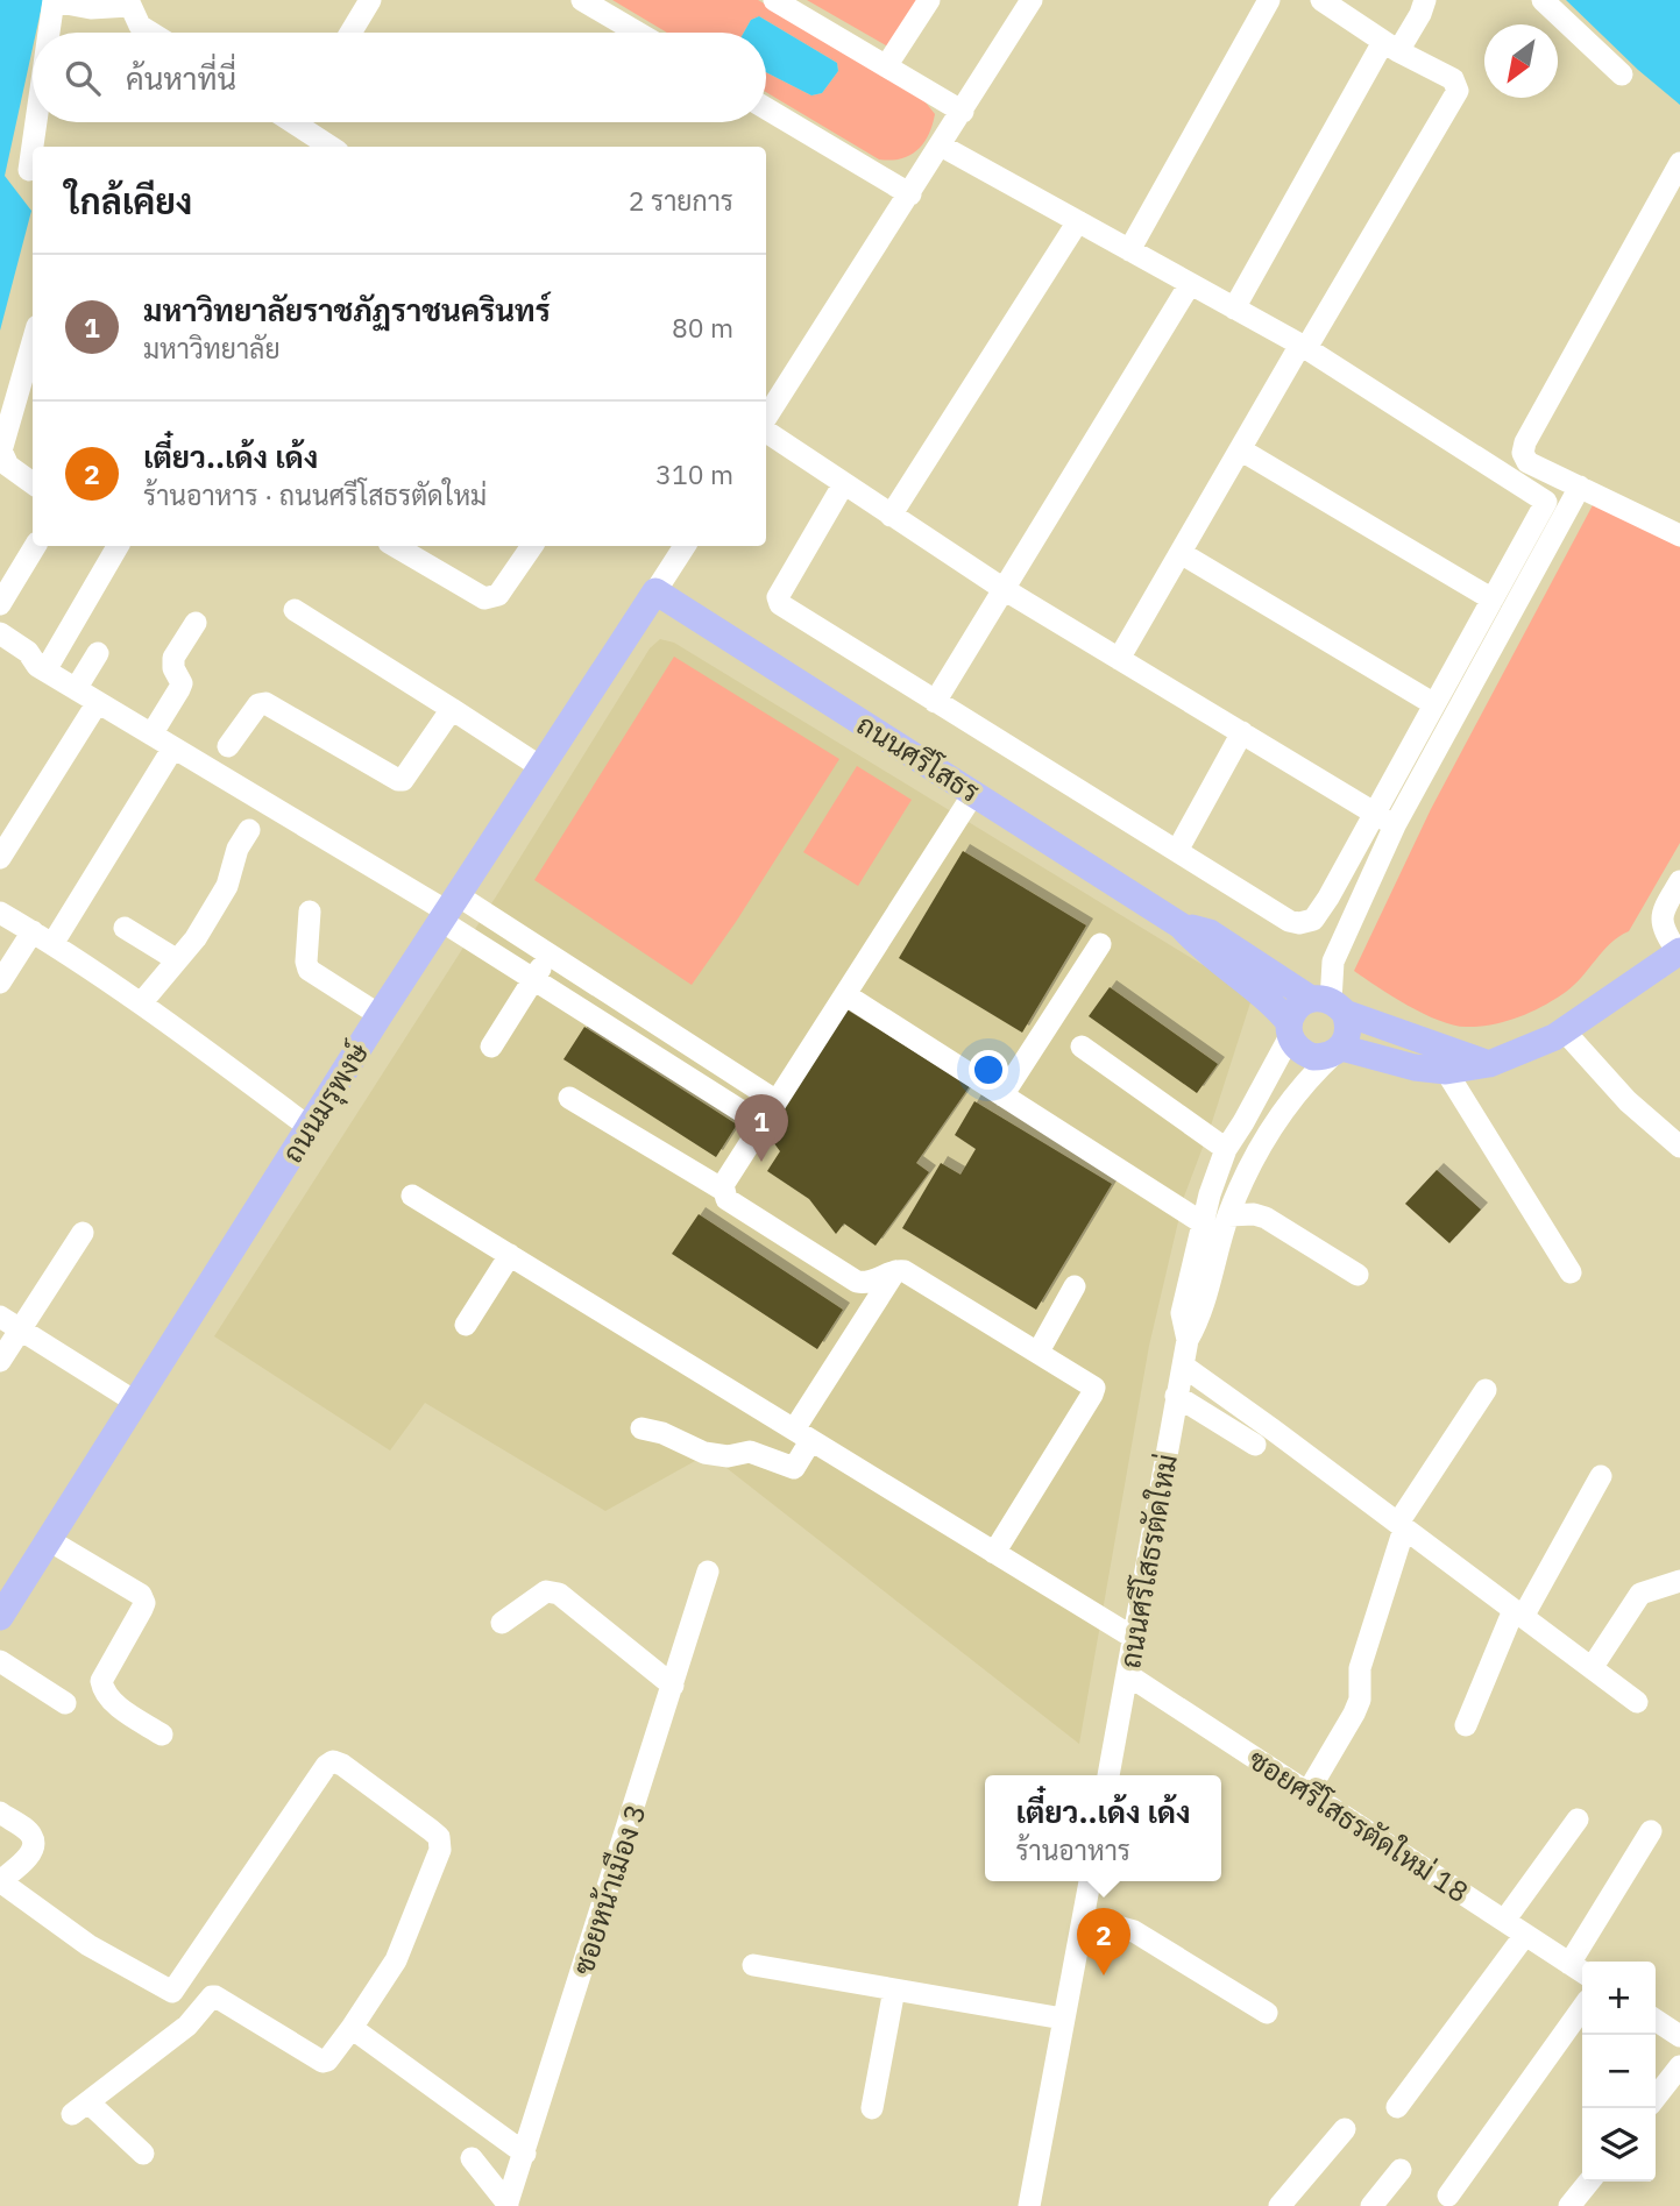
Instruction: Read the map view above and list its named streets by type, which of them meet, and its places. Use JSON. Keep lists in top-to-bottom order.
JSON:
{
  "streets": {
    "main road": ["ถนนศรีโสธร", "ถนนมรุพงษ์"],
    "street": ["ถนนศรีโสธรตัดใหม่", "ซอยศรีโสธรตัดใหม่ 18", "ซอยหน้าเมือง 3"]
  },
  "crossings": [
    ["ถนนศรีโสธร", "ถนนมรุพงษ์"],
    ["ถนนศรีโสธร", "ถนนศรีโสธรตัดใหม่"],
    ["ถนนศรีโสธรตัดใหม่", "ซอยศรีโสธรตัดใหม่ 18"]
  ],
  "north": "bottom left",
  "page": {
    "search": "ค้นหาที่นี่",
    "heading": ["ใกล้เคียง", "2 รายการ"],
    "list": [
      {
        "mark": "1",
        "name": "มหาวิทยาลัยราชภัฏราชนครินทร์",
        "note": "มหาวิทยาลัย",
        "value": "80 m"
      },
      {
        "mark": "2",
        "name": "เตี๋ยว..เด้ง เด้ง",
        "note": "ร้านอาหาร · ถนนศรีโสธรตัดใหม่",
        "value": "310 m"
      }
    ],
    "pins": ["1", "2"],
    "popup": ["เตี๋ยว..เด้ง เด้ง", "ร้านอาหาร"],
    "map_buttons": ["+", "−"]
  }
}
